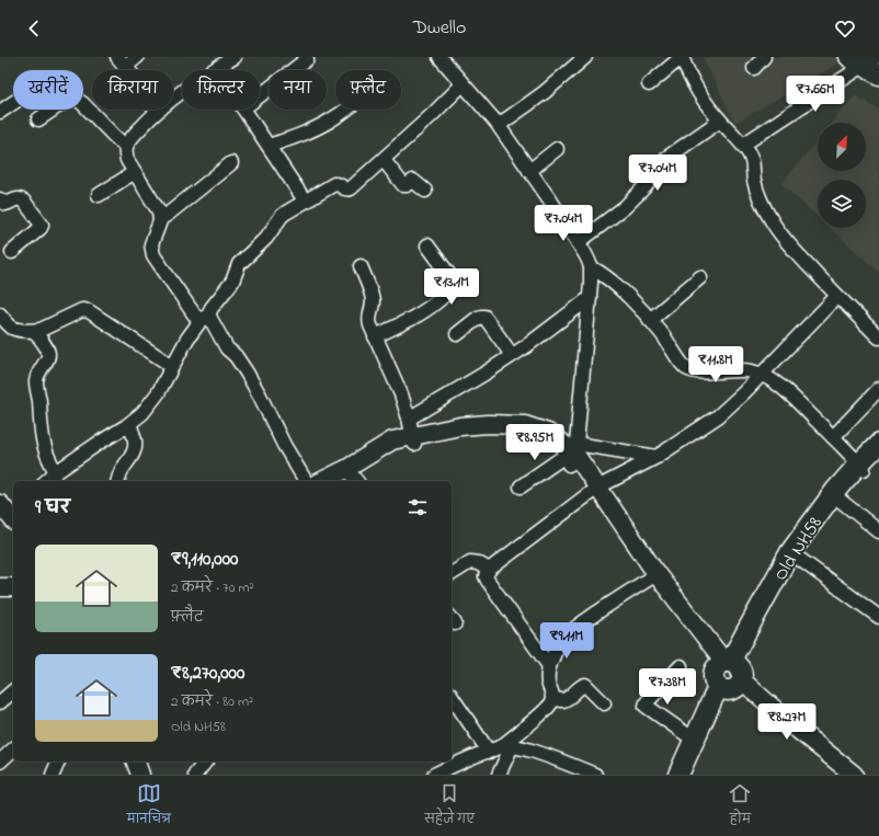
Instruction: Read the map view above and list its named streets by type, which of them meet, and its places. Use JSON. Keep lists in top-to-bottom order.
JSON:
{
  "streets": {
    "main road": ["Old NH58"]
  },
  "north": "top right",
  "page": {
    "header": "Dwello",
    "chip": [
      "खरीदें",
      "किराया",
      "फ़िल्टर",
      "नया",
      "फ़्लैट"
    ],
    "price": [
      "₹7.66M",
      "₹7.04M",
      "₹7.04M",
      "₹13.1M",
      "₹11.8M",
      "₹8.95M",
      "₹9.11M",
      "₹7.38M",
      "₹8.27M"
    ],
    "heading": "9 घर",
    "list": [
      {
        "name": "₹9,110,000",
        "note": "2 कमरे · 70 m² · फ़्लैट"
      },
      {
        "name": "₹8,270,000",
        "note": "2 कमरे · 80 m² · Old NH58"
      }
    ],
    "tabs": ["मानचित्र", "सहेजे गए", "होम"]
  }
}
